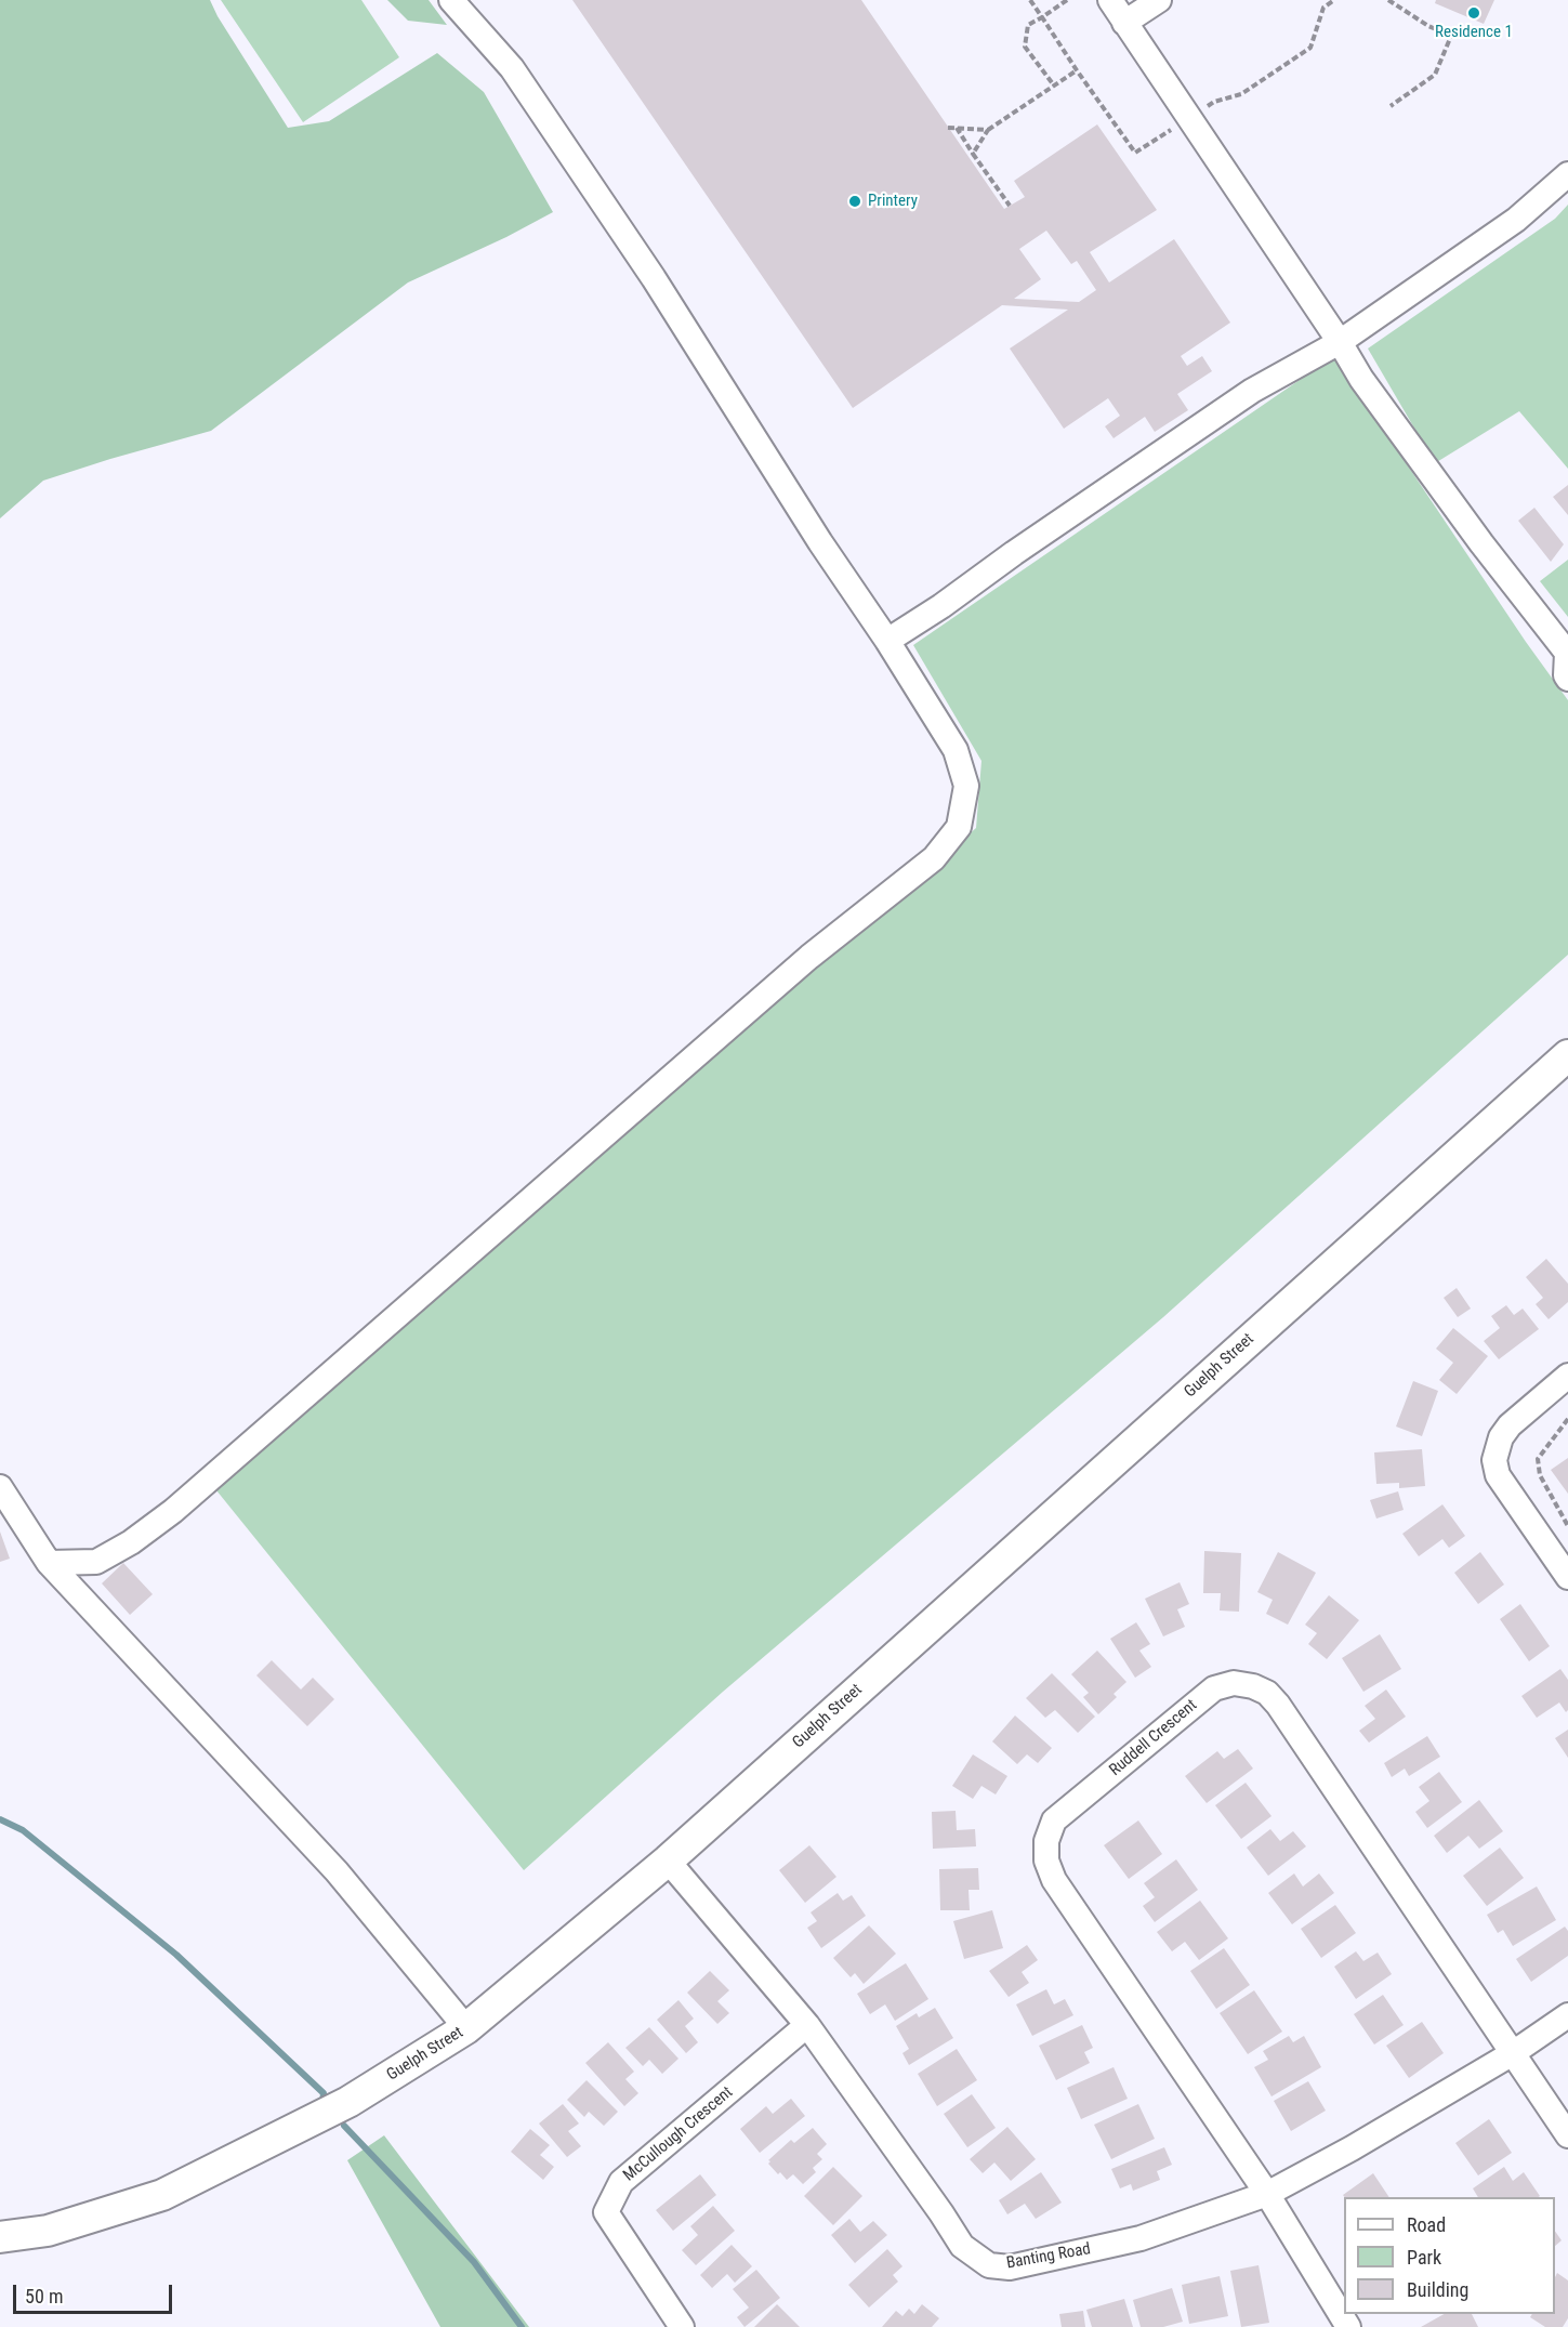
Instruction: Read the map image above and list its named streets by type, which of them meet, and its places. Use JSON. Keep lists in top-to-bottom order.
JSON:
{
  "streets": {
    "main road": ["Guelph Street"],
    "street": ["Ruddell Crescent", "McCullough Crescent", "Banting Road"]
  },
  "crossings": [
    ["Guelph Street", "Banting Road"],
    ["Ruddell Crescent", "Banting Road"],
    ["McCullough Crescent", "Banting Road"]
  ],
  "places": ["Residence 1", "Printery"],
  "legend": ["Road", "Park", "Building"],
  "scale_bar": "50 m"
}
